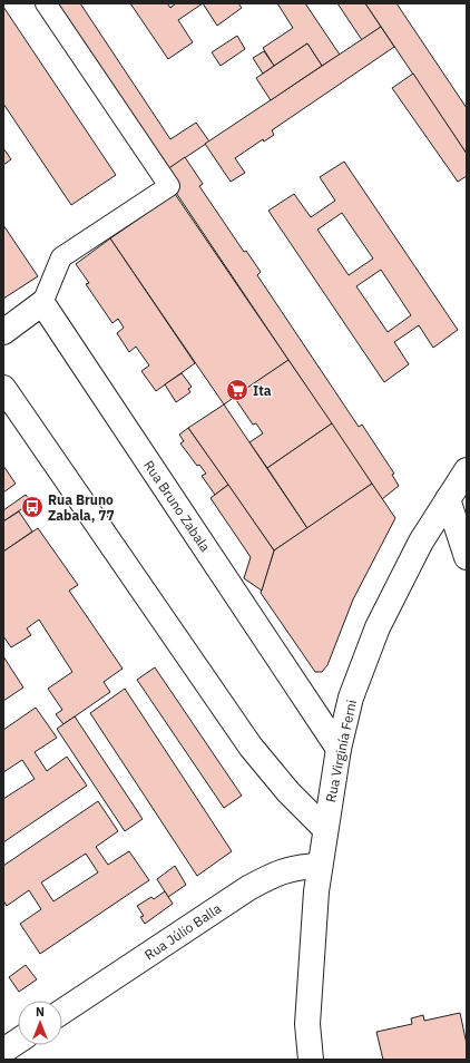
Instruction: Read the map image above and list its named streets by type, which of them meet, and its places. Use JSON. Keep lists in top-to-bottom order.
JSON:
{
  "streets": {
    "street": ["Rua Bruno Zabala", "Rua Virginía Ferni", "Rua Júlio Balla"]
  },
  "crossings": [
    ["Rua Bruno Zabala", "Rua Virginía Ferni"],
    ["Rua Virginía Ferni", "Rua Júlio Balla"]
  ],
  "places": {
    "supermarket": ["Ita"],
    "bus stop": ["Rua Bruno Zabala, 77"]
  },
  "north": "top"
}
